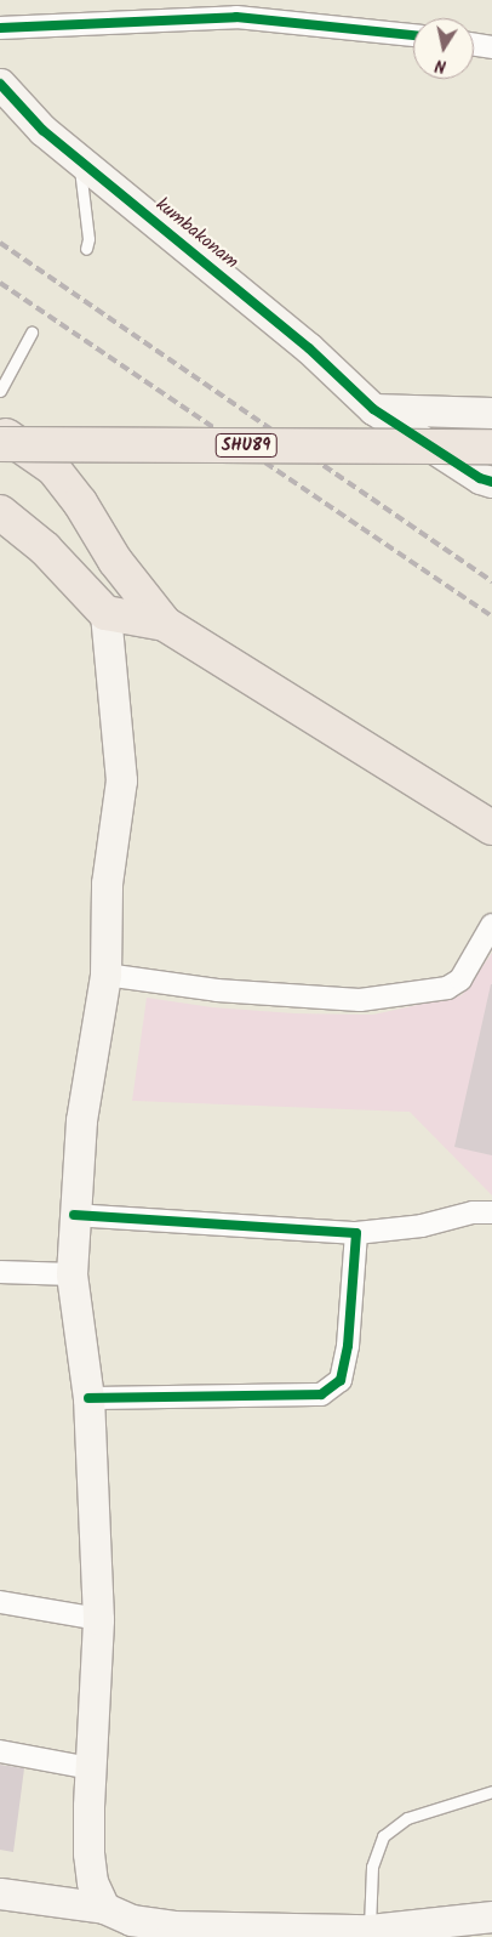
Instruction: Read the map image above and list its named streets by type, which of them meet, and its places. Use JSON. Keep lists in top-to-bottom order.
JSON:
{
  "streets": {
    "main road": ["kumbakonam", "SHU89"]
  },
  "north": "bottom"
}
